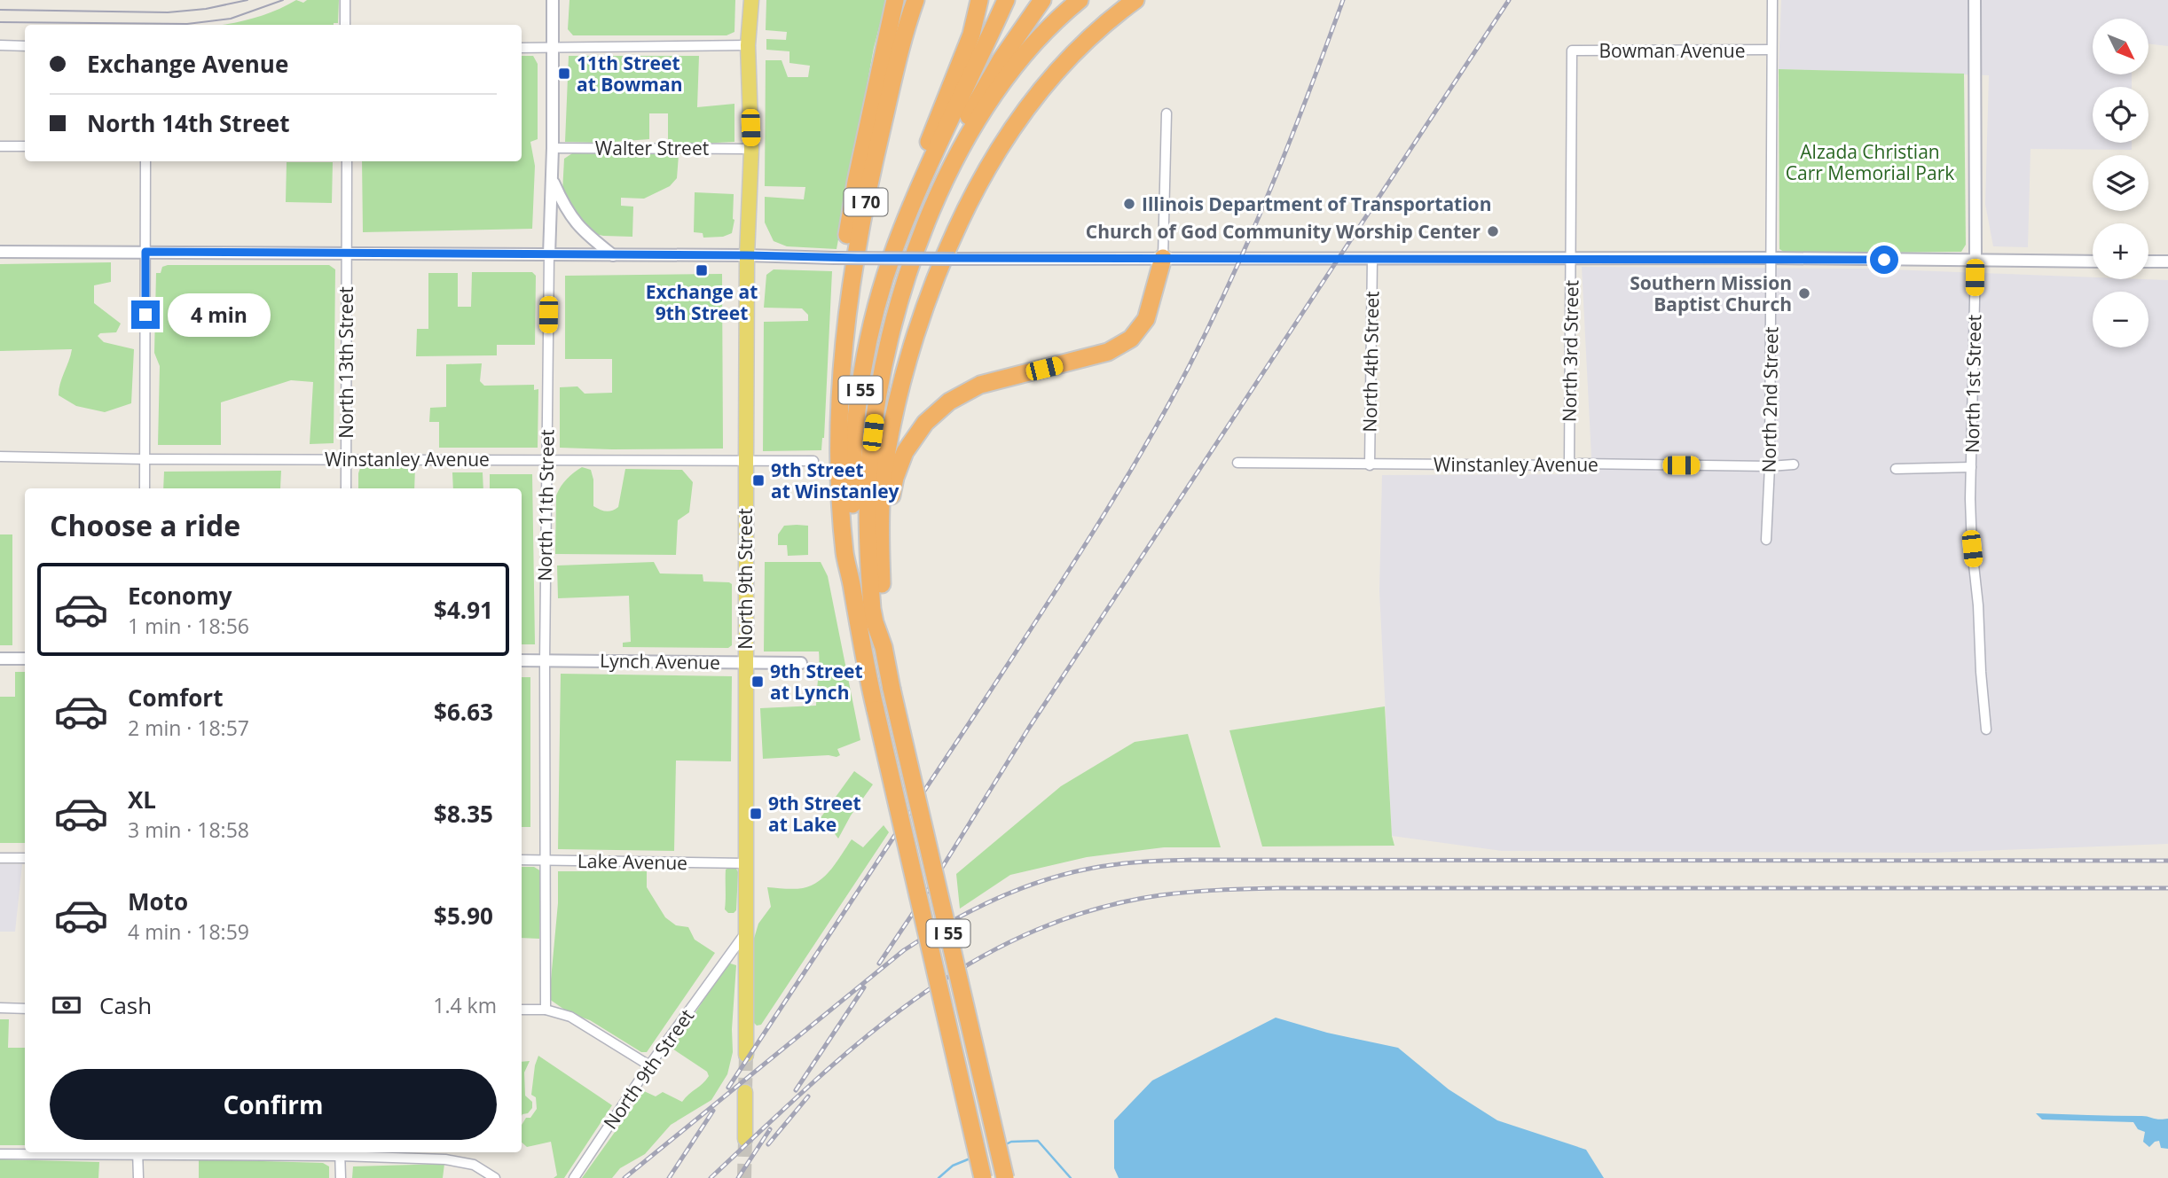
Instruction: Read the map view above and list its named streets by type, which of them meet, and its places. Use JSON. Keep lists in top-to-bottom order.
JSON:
{
  "streets": {
    "highway": ["I 70", "I 55"],
    "main road": ["North 9th Street"],
    "street": [
      "Bowman Avenue",
      "Walter Street",
      "North 3rd Street",
      "North 4th Street",
      "North 13th Street",
      "North 1st Street",
      "North 2nd Street",
      "Winstanley Avenue",
      "North 11th Street",
      "Lynch Avenue",
      "Lake Avenue"
    ]
  },
  "crossings": [
    ["Bowman Avenue", "North 3rd Street"],
    ["Bowman Avenue", "North 2nd Street"],
    ["Walter Street", "North 11th Street"],
    ["Walter Street", "North 9th Street"],
    ["I 70", "I 55"],
    ["North 3rd Street", "Winstanley Avenue"],
    ["North 4th Street", "Winstanley Avenue"],
    ["North 13th Street", "Winstanley Avenue"],
    ["North 2nd Street", "Winstanley Avenue"],
    ["Winstanley Avenue", "North 11th Street"],
    ["Winstanley Avenue", "North 9th Street"],
    ["North 11th Street", "Lynch Avenue"],
    ["North 11th Street", "Lake Avenue"],
    ["North 9th Street", "Lynch Avenue"],
    ["North 9th Street", "Lake Avenue"]
  ],
  "parks": ["Alzada Christian Carr Memorial Park"],
  "places": {
    "transit": [
      "11th Street at Bowman",
      "Exchange at 9th Street",
      "9th Street at Winstanley",
      "9th Street at Lynch",
      "9th Street at Lake"
    ],
    "other": ["Illinois Department of Transportation", "Church of God Community Worship Center", "Southern Mission Baptist Church"]
  },
  "north": "bottom right",
  "page": {
    "map_buttons": ["+", "−"],
    "banner": ["Exchange Avenue", "North 14th Street"],
    "bubble": "4 min",
    "heading": "Choose a ride",
    "list": [
      {
        "name": "Economy",
        "note": "1 min · 18:56",
        "value": "$4.91"
      },
      {
        "name": "Comfort",
        "note": "2 min · 18:57",
        "value": "$6.63"
      },
      {
        "name": "XL",
        "note": "3 min · 18:58",
        "value": "$8.35"
      },
      {
        "name": "Moto",
        "note": "4 min · 18:59",
        "value": "$5.90"
      }
    ],
    "pay": ["Cash", "1.4 km"],
    "buttons": "Confirm"
  }
}
